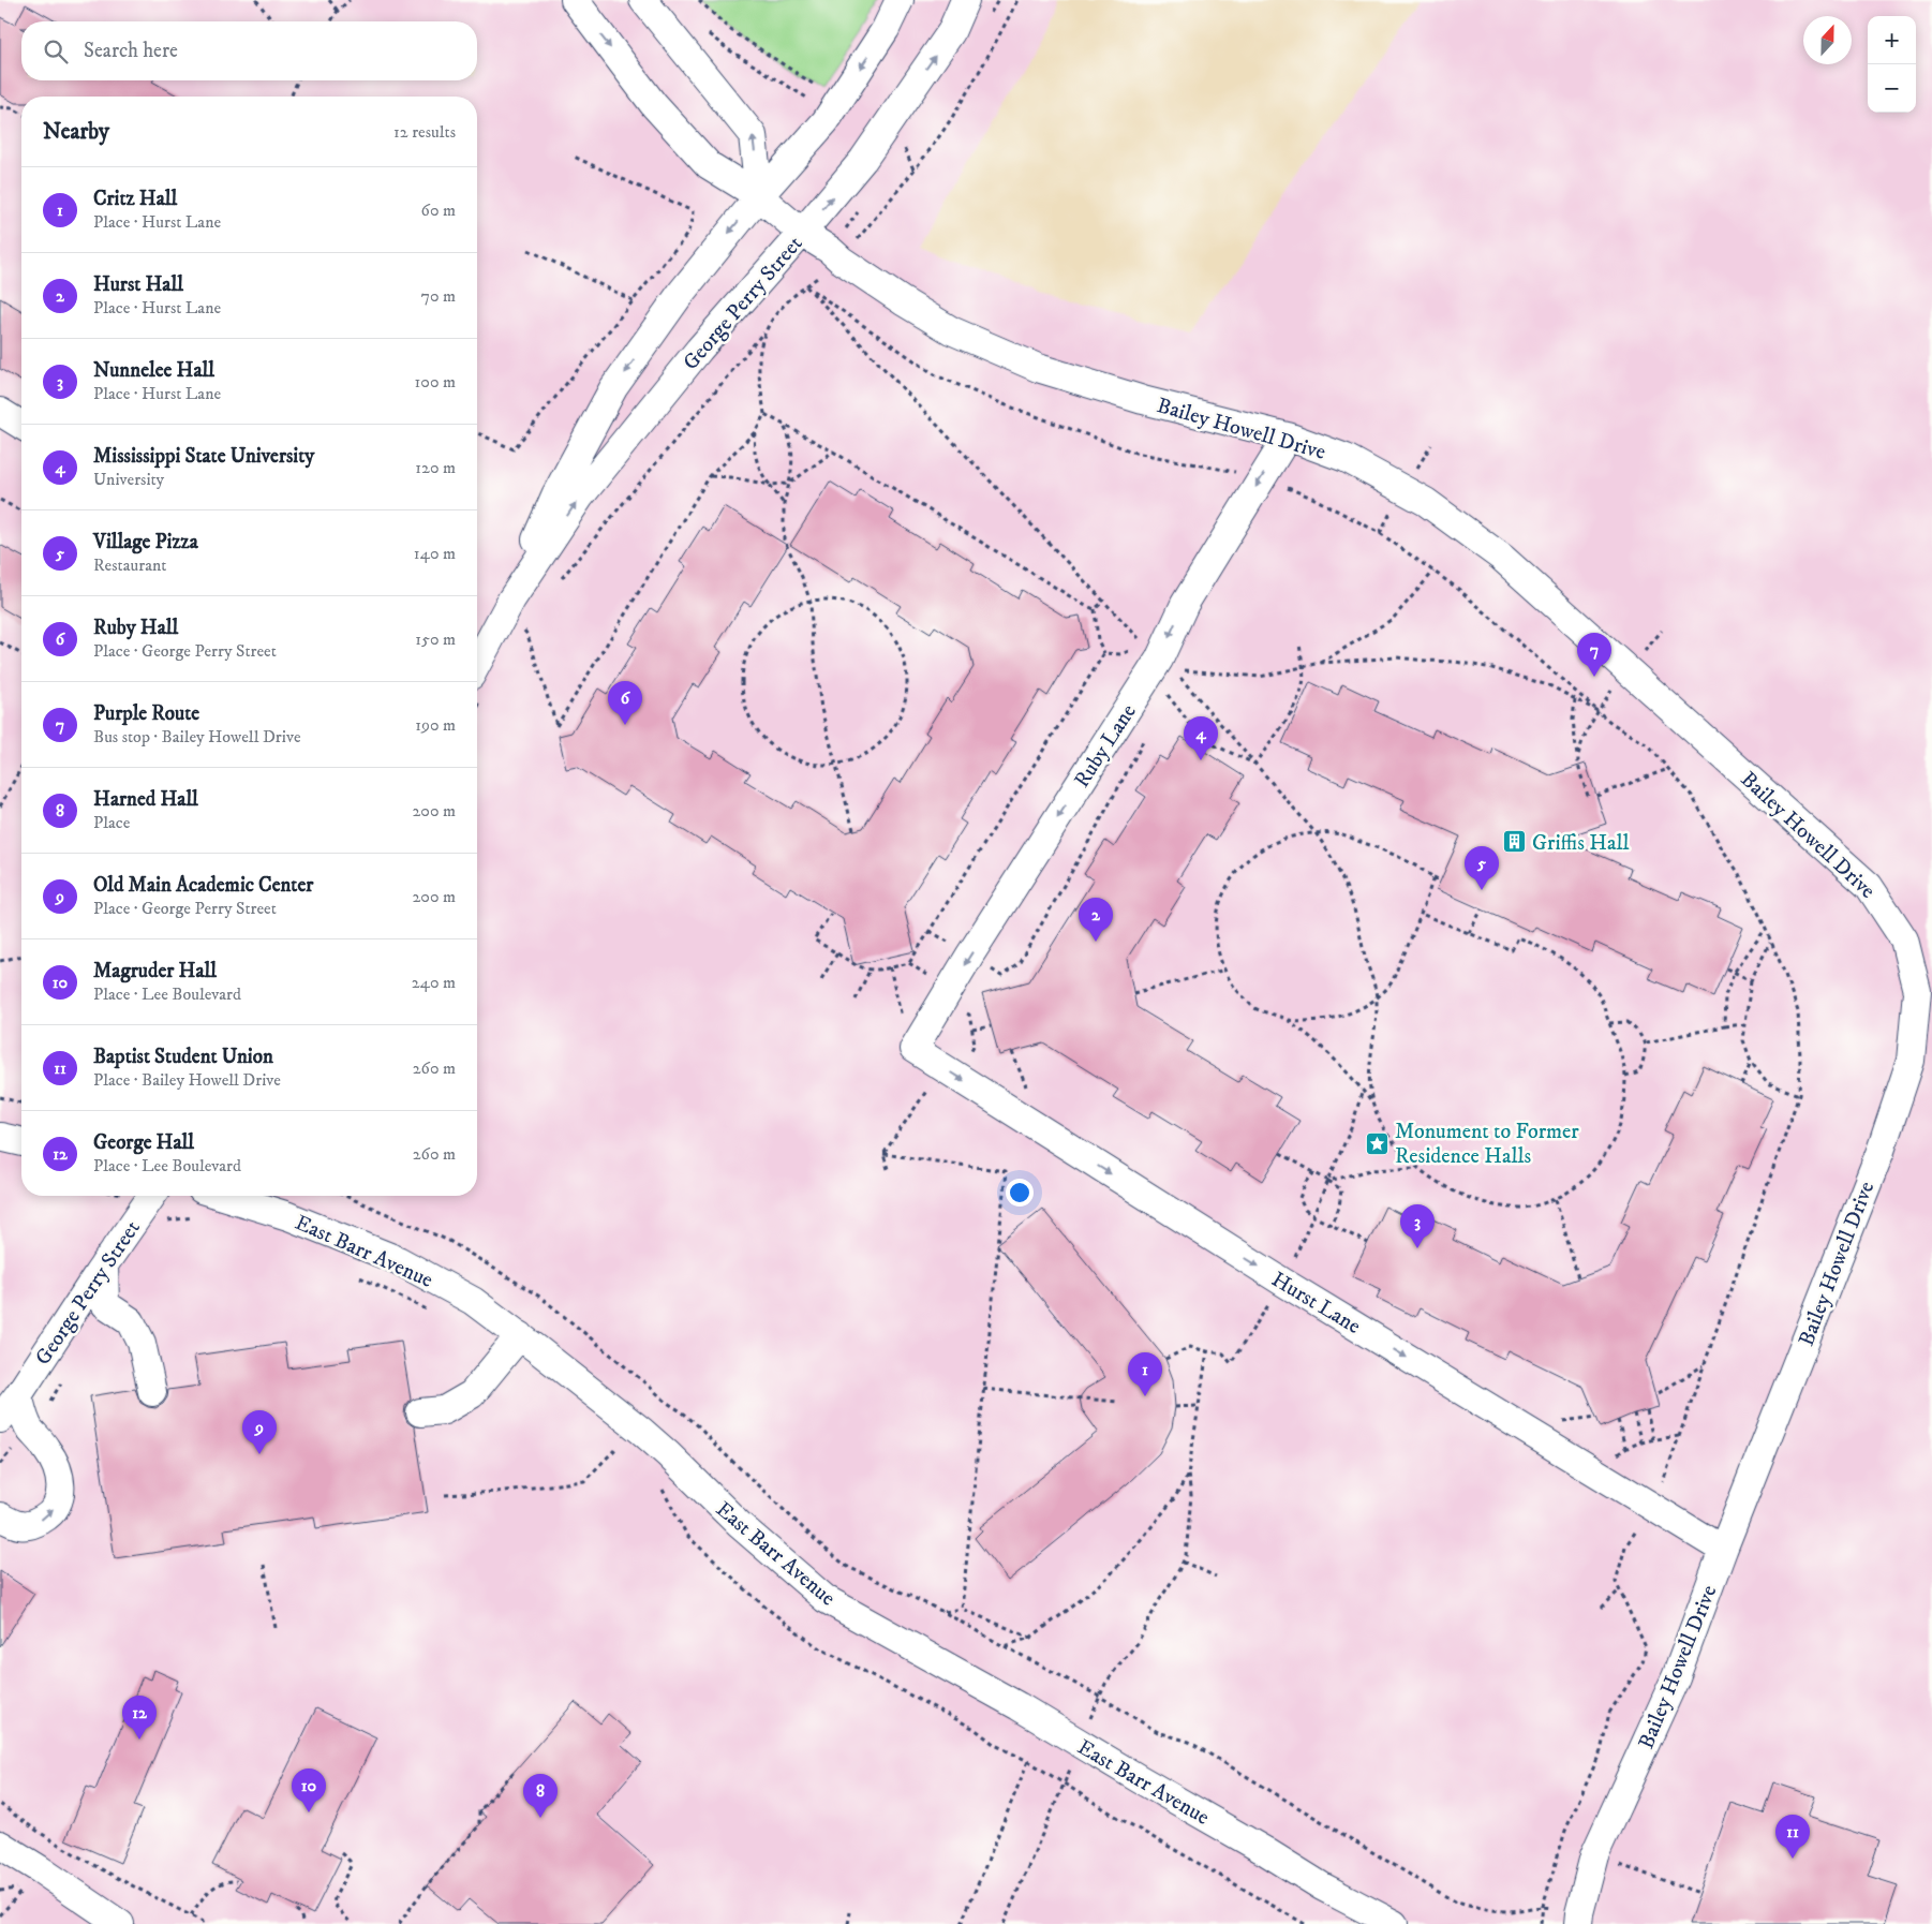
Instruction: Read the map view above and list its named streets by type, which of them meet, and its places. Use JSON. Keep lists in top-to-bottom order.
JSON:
{
  "streets": {
    "street": [
      "George Perry Street",
      "Bailey Howell Drive",
      "Ruby Lane",
      "East Barr Avenue",
      "Hurst Lane"
    ]
  },
  "crossings": [
    ["George Perry Street", "Bailey Howell Drive"],
    ["Bailey Howell Drive", "Ruby Lane"],
    ["Bailey Howell Drive", "Hurst Lane"],
    ["Ruby Lane", "Hurst Lane"]
  ],
  "one_way": ["Ruby Lane", "Hurst Lane"],
  "places": {
    "building": ["Griffis Hall"],
    "place": ["Monument to Former Residence Halls"]
  },
  "north": "top",
  "page": {
    "map_buttons": ["+", "−"],
    "search": "Search here",
    "heading": ["Nearby", "12 results"],
    "list": [
      {
        "mark": "1",
        "name": "Critz Hall",
        "note": "Place · Hurst Lane",
        "value": "60 m"
      },
      {
        "mark": "2",
        "name": "Hurst Hall",
        "note": "Place · Hurst Lane",
        "value": "70 m"
      },
      {
        "mark": "3",
        "name": "Nunnelee Hall",
        "note": "Place · Hurst Lane",
        "value": "100 m"
      },
      {
        "mark": "4",
        "name": "Mississippi State University",
        "note": "University",
        "value": "120 m"
      },
      {
        "mark": "5",
        "name": "Village Pizza",
        "note": "Restaurant",
        "value": "140 m"
      },
      {
        "mark": "6",
        "name": "Ruby Hall",
        "note": "Place · George Perry Street",
        "value": "150 m"
      },
      {
        "mark": "7",
        "name": "Purple Route",
        "note": "Bus stop · Bailey Howell Drive",
        "value": "190 m"
      },
      {
        "mark": "8",
        "name": "Harned Hall",
        "note": "Place",
        "value": "200 m"
      },
      {
        "mark": "9",
        "name": "Old Main Academic Center",
        "note": "Place · George Perry Street",
        "value": "200 m"
      },
      {
        "mark": "10",
        "name": "Magruder Hall",
        "note": "Place · Lee Boulevard",
        "value": "240 m"
      },
      {
        "mark": "11",
        "name": "Baptist Student Union",
        "note": "Place · Bailey Howell Drive",
        "value": "260 m"
      },
      {
        "mark": "12",
        "name": "George Hall",
        "note": "Place · Lee Boulevard",
        "value": "260 m"
      }
    ],
    "pins": [
      "7",
      "6",
      "4",
      "5",
      "2",
      "3",
      "1",
      "9",
      "12",
      "10",
      "8",
      "11"
    ]
  }
}
